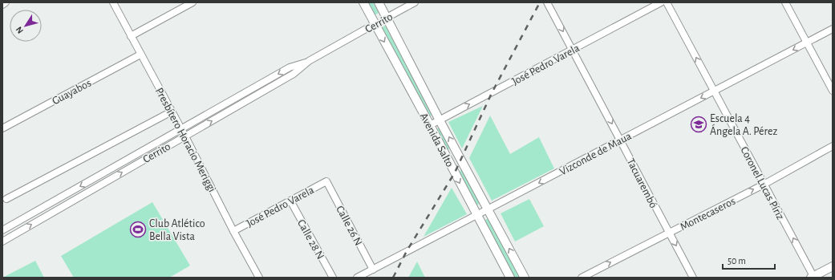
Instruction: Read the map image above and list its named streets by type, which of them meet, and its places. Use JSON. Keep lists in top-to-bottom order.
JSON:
{
  "streets": {
    "street": [
      "Cerrito",
      "José Pedro Varela",
      "Guayabos",
      "Presbítero Horacio Meriggi",
      "Avenida Salto",
      "Vizconde de Maua",
      "Tacuarembó",
      "Coronel Lucas Píriz",
      "Montecaseros",
      "Calle 26 N",
      "Calle 28 N"
    ]
  },
  "crossings": [
    ["Cerrito", "Presbítero Horacio Meriggi"],
    ["Cerrito", "Avenida Salto"],
    ["José Pedro Varela", "Presbítero Horacio Meriggi"],
    ["José Pedro Varela", "Avenida Salto"],
    ["José Pedro Varela", "Tacuarembó"],
    ["José Pedro Varela", "Calle 26 N"],
    ["José Pedro Varela", "Calle 28 N"],
    ["Guayabos", "Presbítero Horacio Meriggi"],
    ["Avenida Salto", "Vizconde de Maua"],
    ["Vizconde de Maua", "Tacuarembó"],
    ["Vizconde de Maua", "Coronel Lucas Píriz"],
    ["Vizconde de Maua", "Calle 26 N"],
    ["Tacuarembó", "Montecaseros"],
    ["Coronel Lucas Píriz", "Montecaseros"]
  ],
  "one_way": [
    "José Pedro Varela",
    "Vizconde de Maua",
    "Tacuarembó",
    "Coronel Lucas Píriz",
    "Montecaseros"
  ],
  "places": {
    "school or university": ["Escuela 4 Ángela A. Pérez"],
    "sports": ["Club Atlético Bella Vista"]
  },
  "scale_bar": "50 m",
  "north": "bottom left"
}
